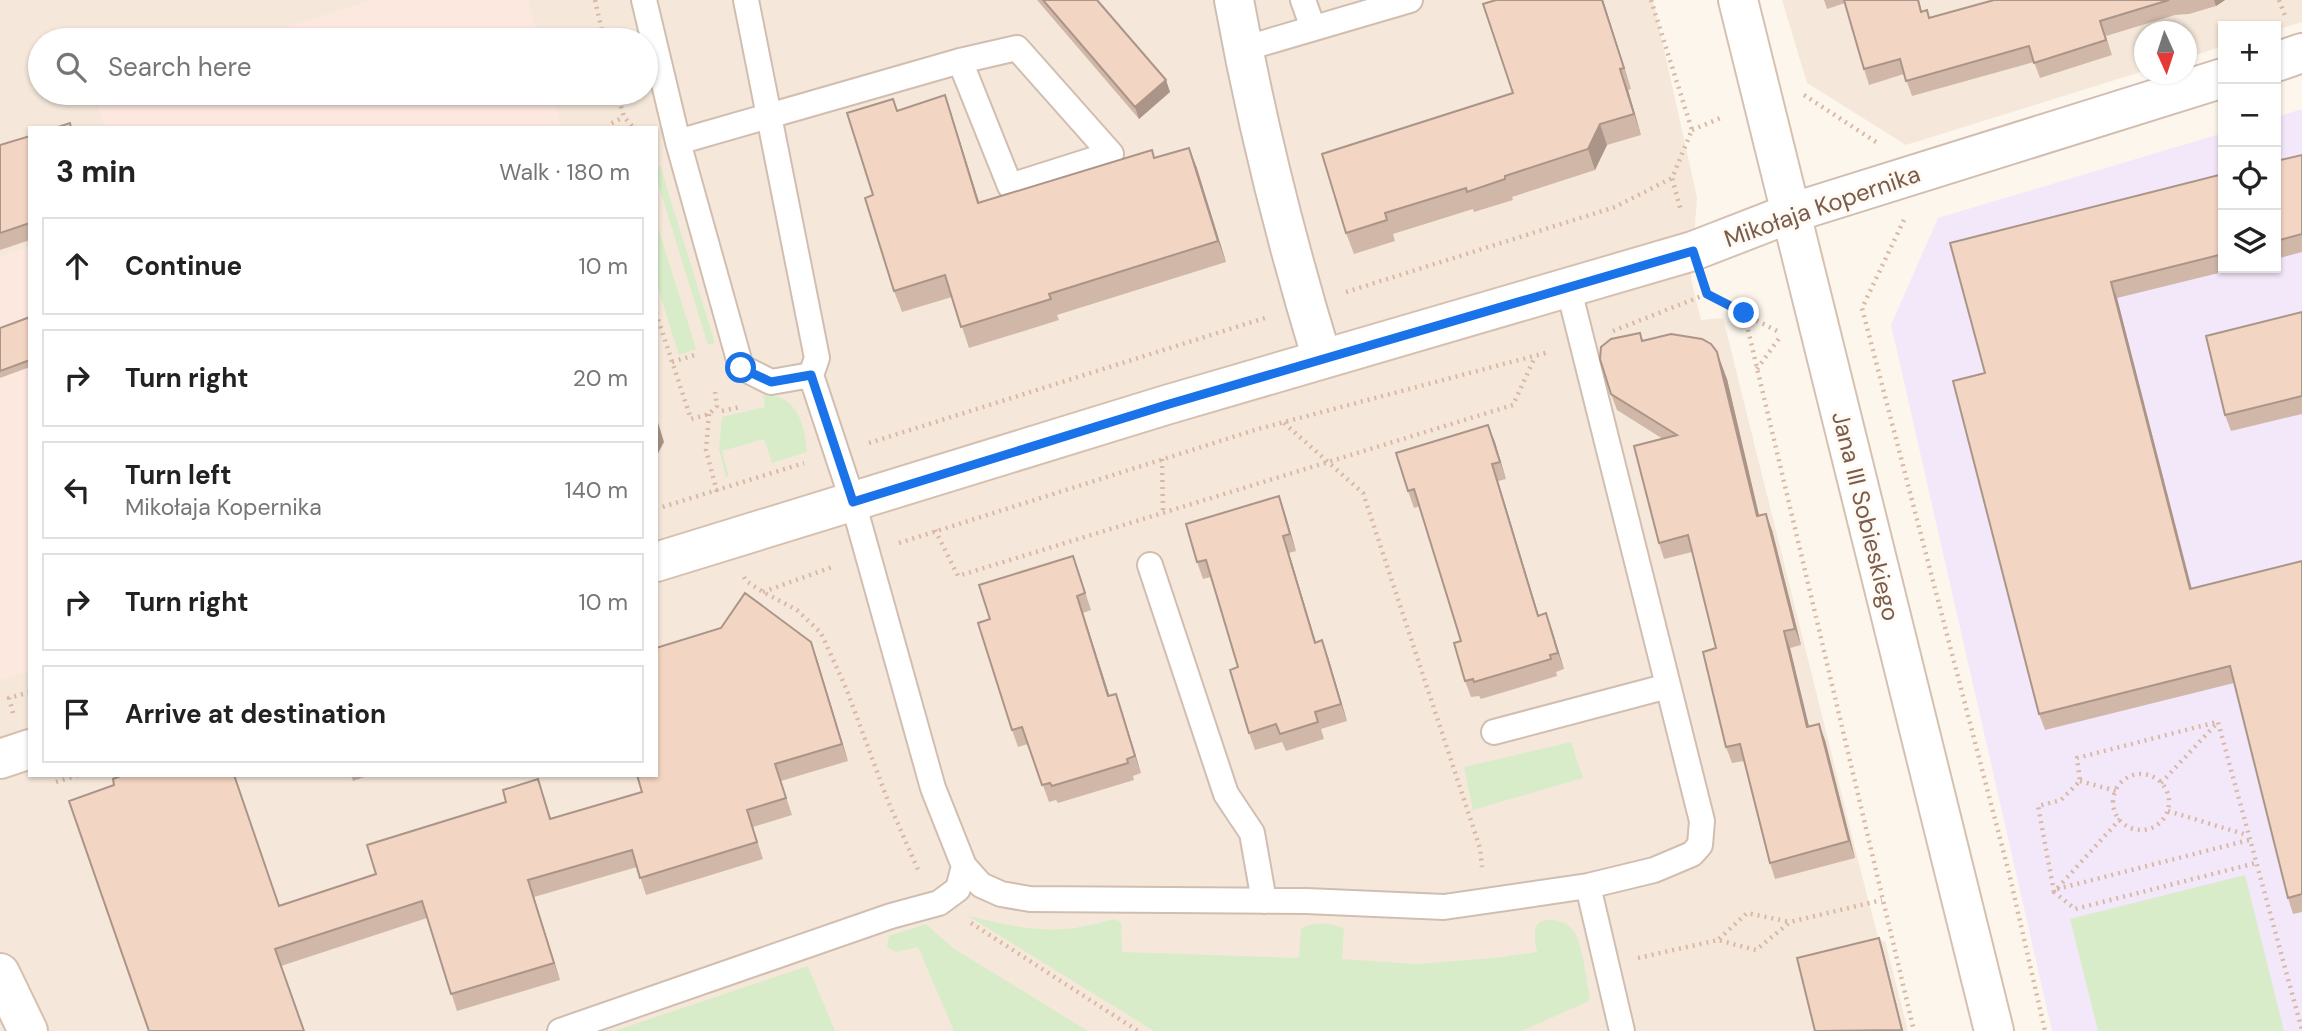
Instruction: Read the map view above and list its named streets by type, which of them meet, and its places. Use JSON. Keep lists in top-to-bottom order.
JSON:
{
  "streets": {
    "street": ["Mikołaja Kopernika", "Jana III Sobieskiego"]
  },
  "crossings": [
    ["Mikołaja Kopernika", "Jana III Sobieskiego"]
  ],
  "north": "bottom",
  "page": {
    "map_buttons": ["+", "−"],
    "search": "Search here",
    "heading": ["3 min", "Walk · 180 m"],
    "list": [
      ["Continue", "10 m"],
      ["Turn right", "20 m"],
      ["Turn left", "Mikołaja Kopernika", "140 m"],
      ["Turn right", "10 m"],
      "Arrive at destination"
    ]
  }
}
